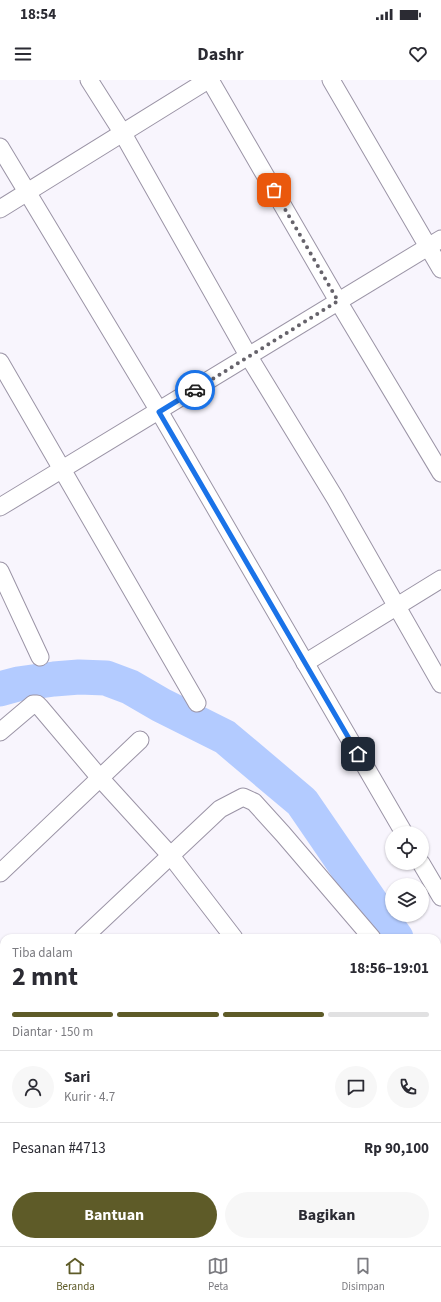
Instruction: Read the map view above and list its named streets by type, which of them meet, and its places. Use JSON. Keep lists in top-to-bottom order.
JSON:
{
  "page": {
    "status": "18:54",
    "header": "Dashr",
    "heading": ["2 mnt", "Tiba dalam", "18:56–19:01"],
    "panel": [
      "Sari",
      "Kurir · 4.7",
      "Pesanan #4713",
      "Rp 90,100"
    ],
    "bar": "Diantar · 150 m",
    "buttons": ["Bantuan", "Bagikan"],
    "tabs": ["Beranda", "Peta", "Disimpan"]
  }
}
